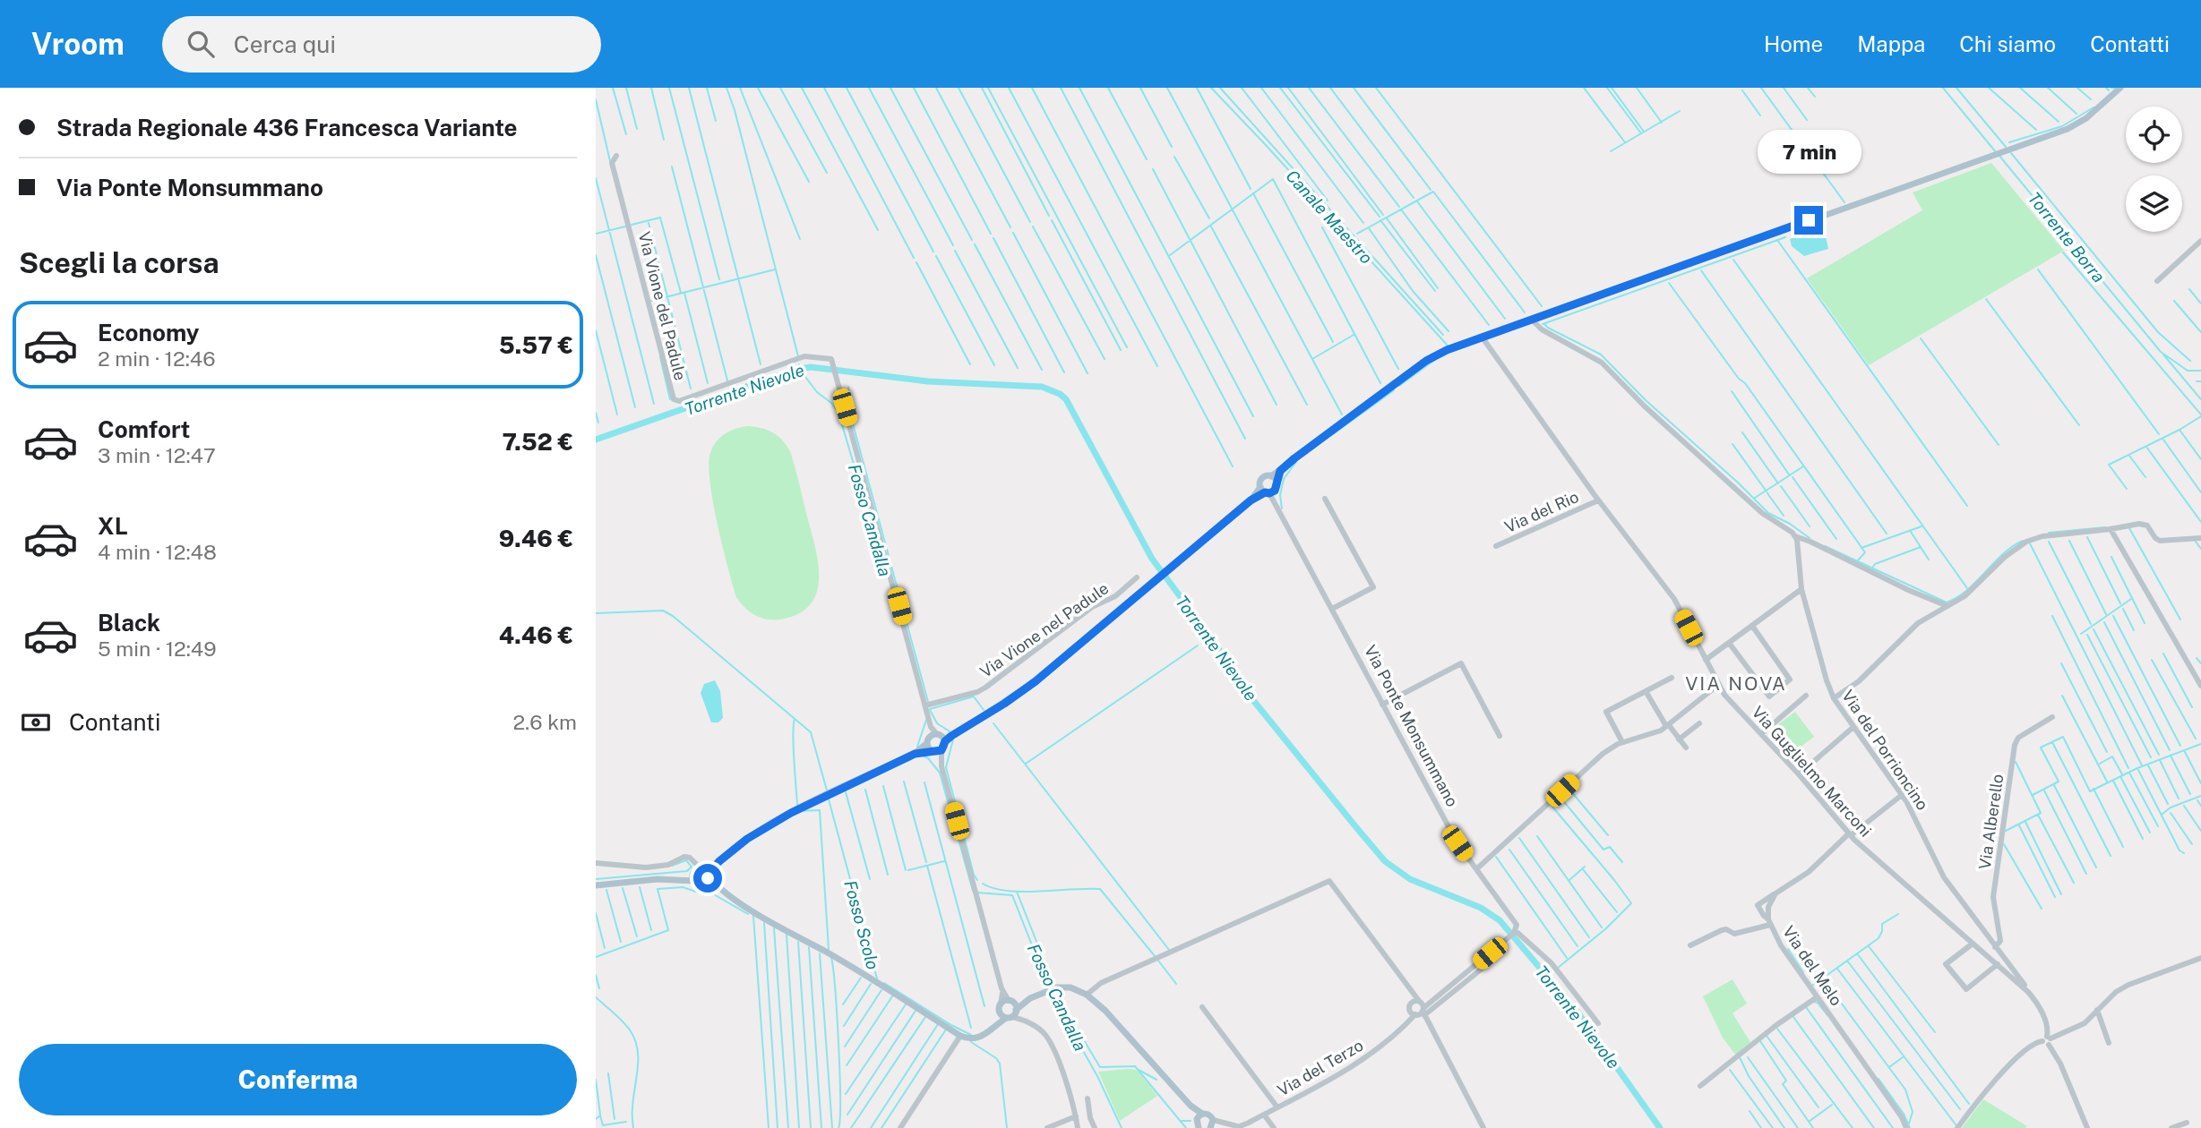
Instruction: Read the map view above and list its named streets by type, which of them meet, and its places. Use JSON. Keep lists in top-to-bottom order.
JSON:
{
  "streets": {
    "street": [
      "Via Vione del Padule",
      "Via del Rio",
      "Via Vione nel Padule",
      "Via Ponte Monsummano",
      "Via del Porrioncino",
      "Via Guglielmo Marconi",
      "Via Alberello",
      "Via del Melo",
      "Via del Terzo"
    ]
  },
  "crossings": [
    ["Via Vione del Padule", "Via Vione nel Padule"],
    ["Via del Rio", "Via Guglielmo Marconi"],
    ["Via del Porrioncino", "Via Guglielmo Marconi"],
    ["Via del Porrioncino", "Via Alberello"],
    ["Via Guglielmo Marconi", "Via Alberello"]
  ],
  "districts": ["VIA NOVA"],
  "water": [
    "Canale Maestro",
    "Torrente Borra",
    "Torrente Nievole",
    "Fosso Candalla",
    "Fosso Scolo"
  ],
  "page": {
    "header": "Vroom",
    "search": "Cerca qui",
    "nav": [
      "Home",
      "Mappa",
      "Chi siamo",
      "Contatti"
    ],
    "banner": ["Strada Regionale 436 Francesca Variante", "Via Ponte Monsummano"],
    "bubble": "7 min",
    "heading": "Scegli la corsa",
    "list": [
      {
        "name": "Economy",
        "note": "2 min · 12:46",
        "value": "5.57 €"
      },
      {
        "name": "Comfort",
        "note": "3 min · 12:47",
        "value": "7.52 €"
      },
      {
        "name": "XL",
        "note": "4 min · 12:48",
        "value": "9.46 €"
      },
      {
        "name": "Black",
        "note": "5 min · 12:49",
        "value": "4.46 €"
      }
    ],
    "pay": ["Contanti", "2.6 km"],
    "buttons": "Conferma"
  }
}
